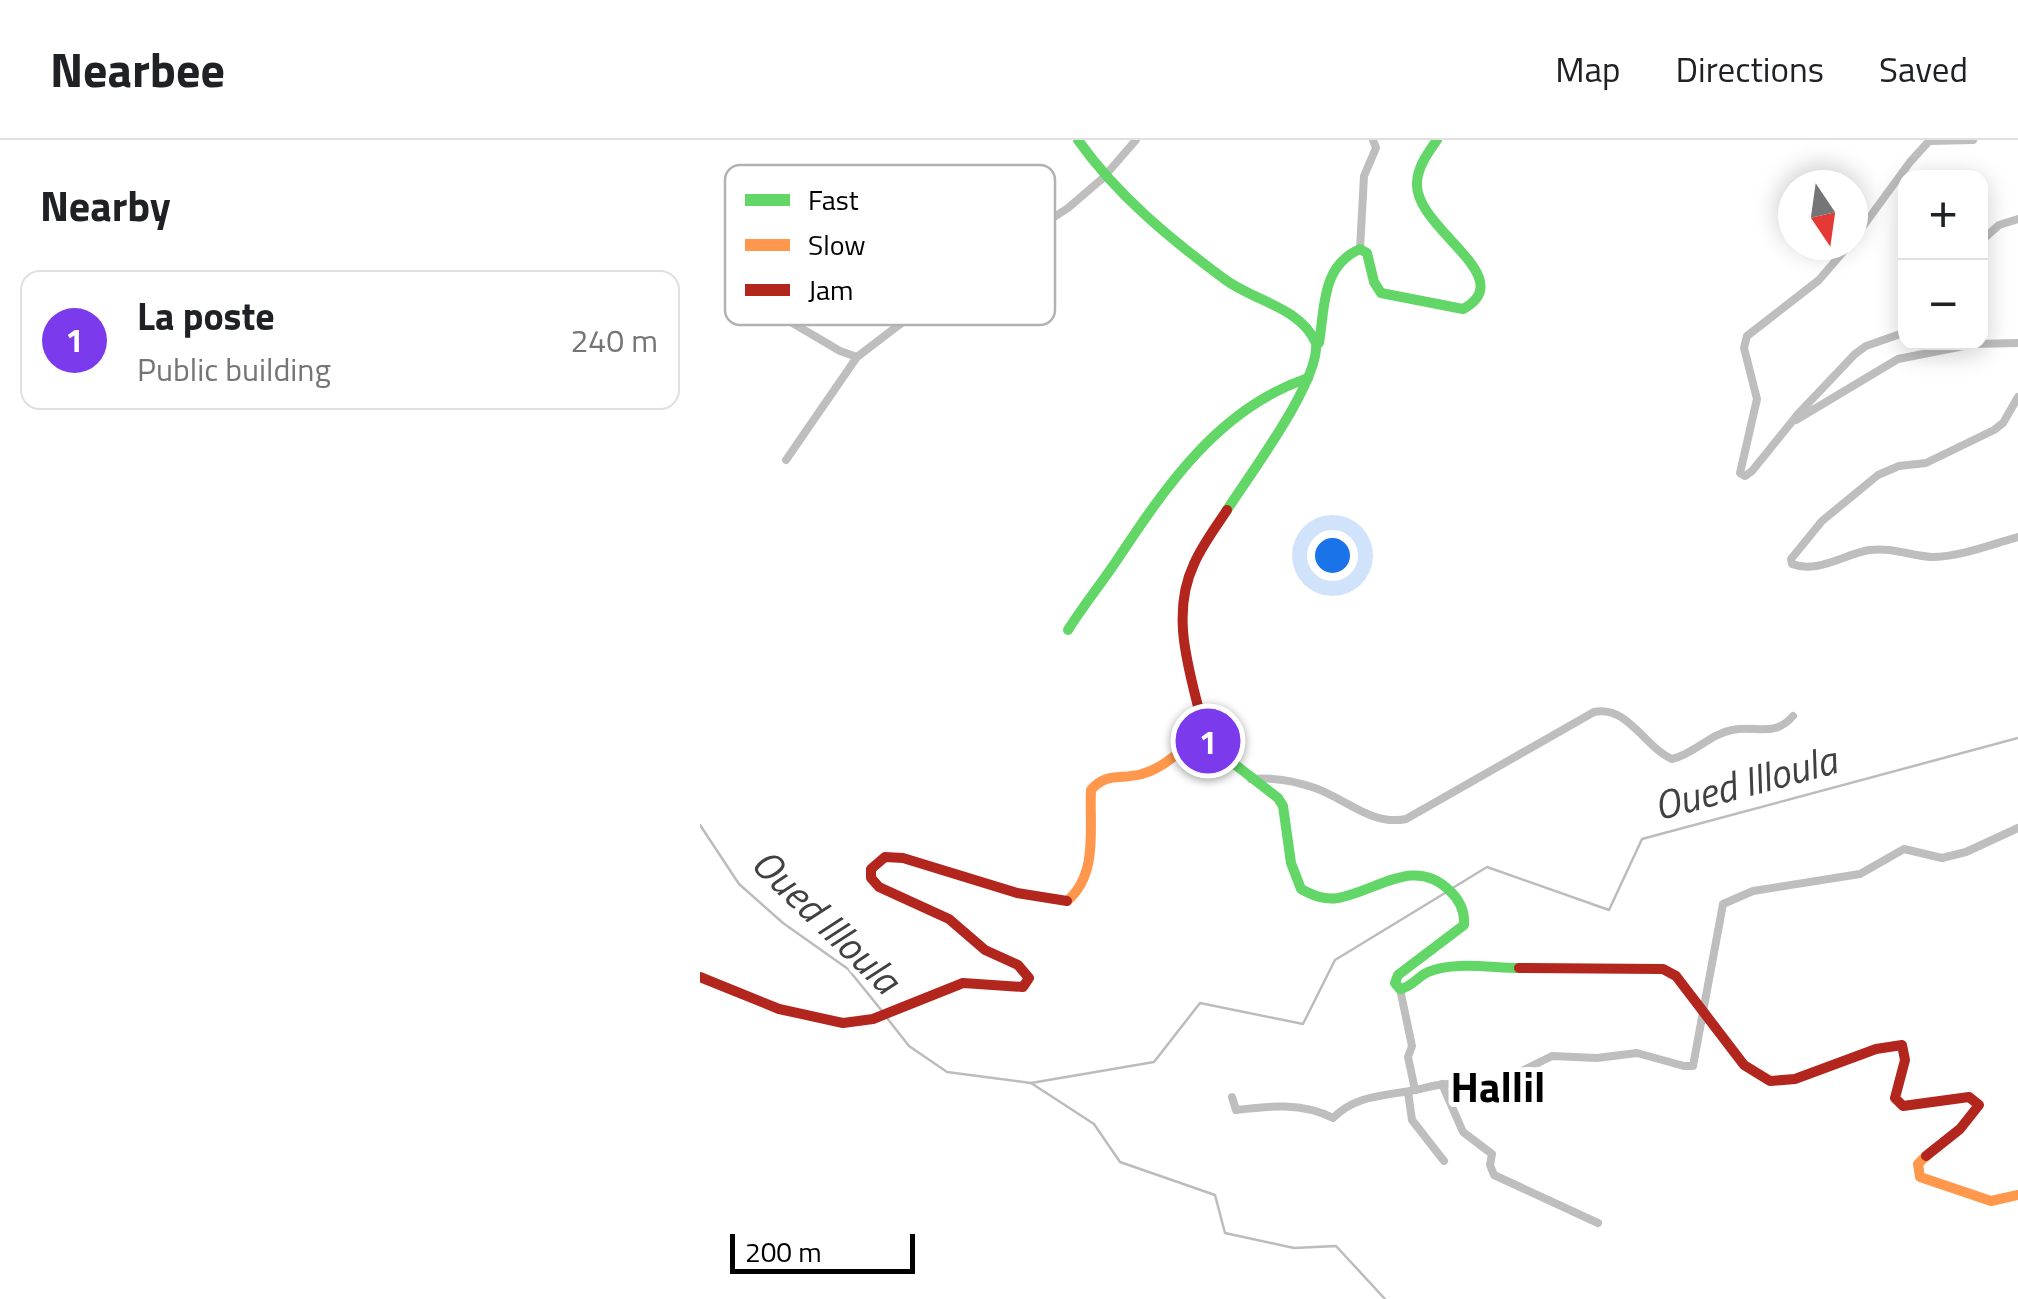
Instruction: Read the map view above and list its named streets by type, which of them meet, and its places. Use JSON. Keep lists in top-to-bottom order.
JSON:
{
  "districts": ["Hallil"],
  "water": ["Oued Illoula"],
  "legend": ["Fast", "Slow", "Jam"],
  "scale_bar": "200 m",
  "north": "bottom",
  "page": {
    "header": "Nearbee",
    "nav": ["Map", "Directions", "Saved"],
    "heading": "Nearby",
    "map_buttons": ["+", "−"],
    "list": [
      {
        "mark": "1",
        "name": "La poste",
        "note": "Public building",
        "value": "240 m"
      }
    ],
    "pins": "1",
    "scale": "200 m"
  }
}
